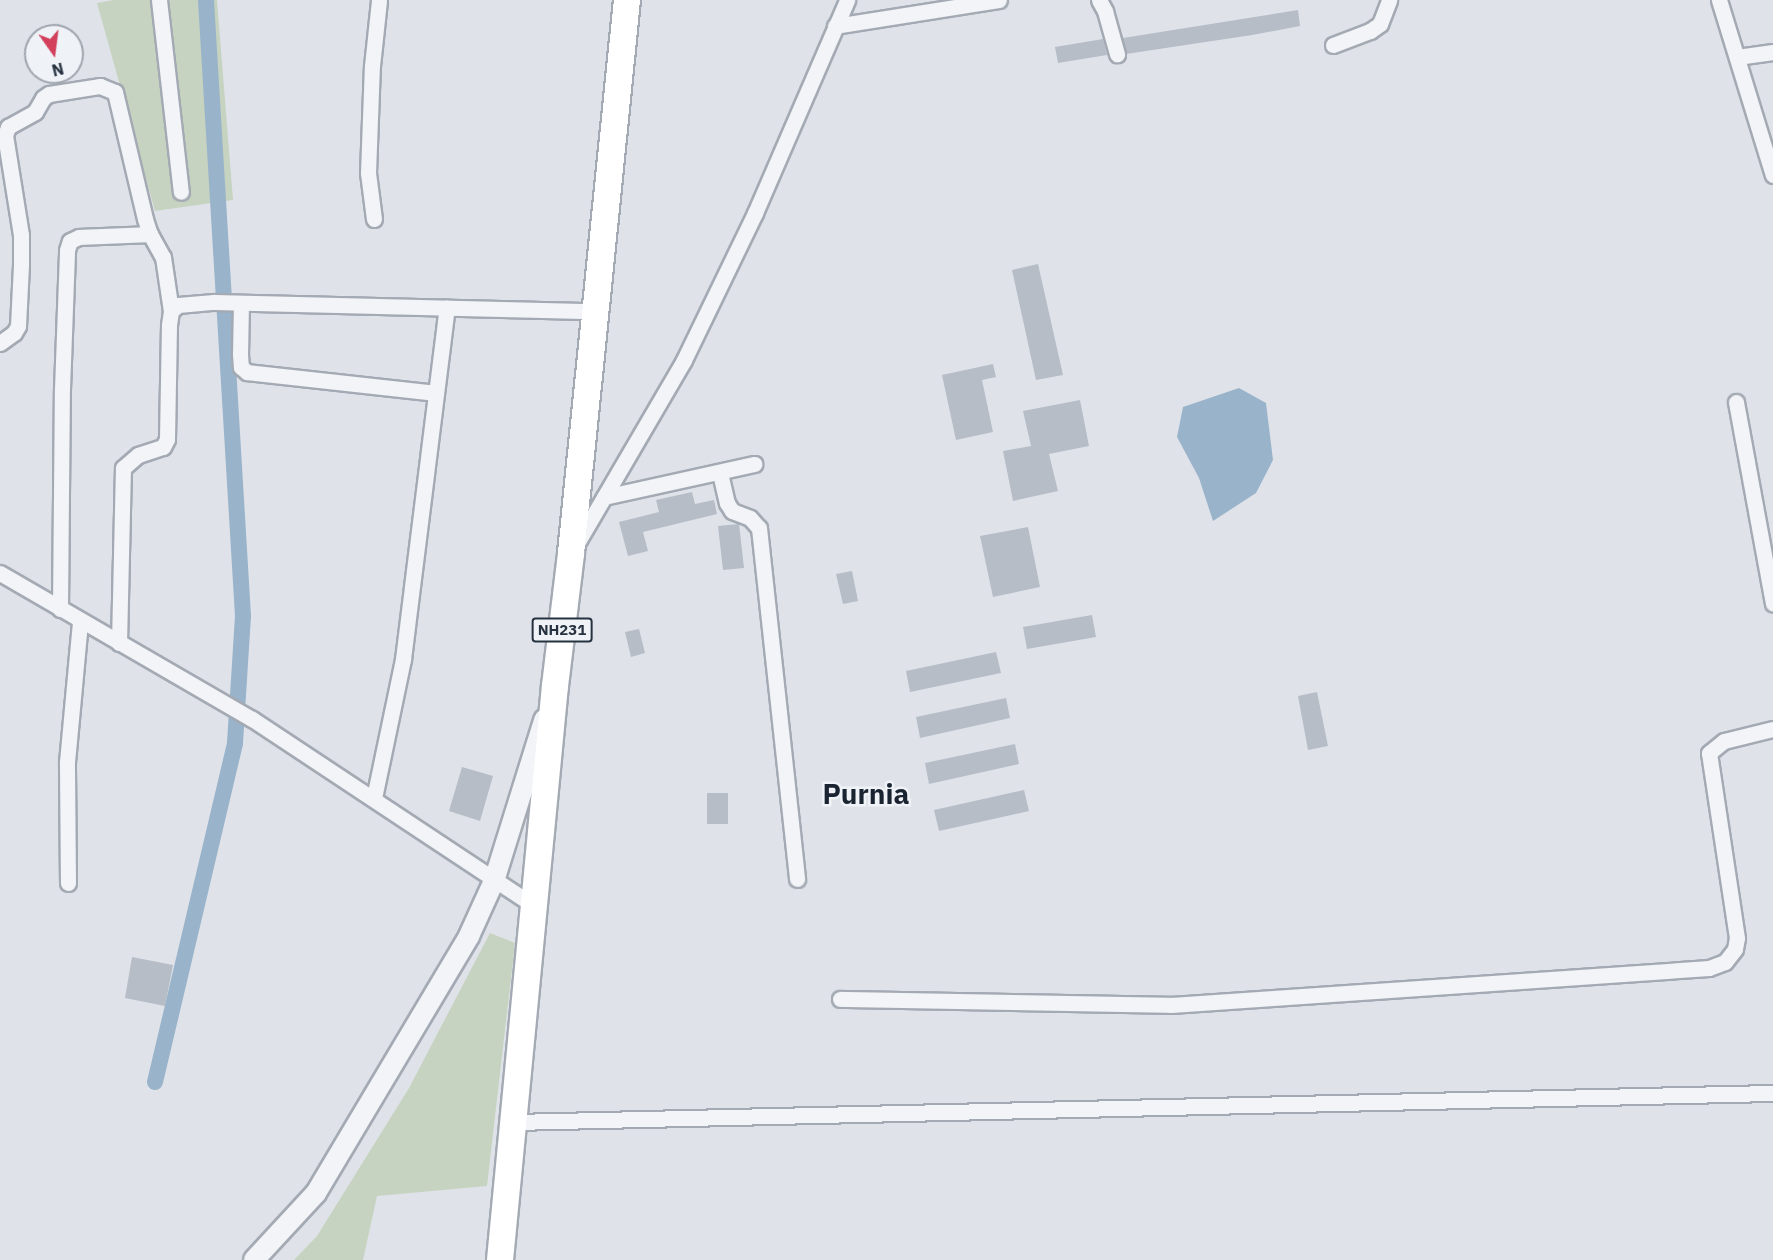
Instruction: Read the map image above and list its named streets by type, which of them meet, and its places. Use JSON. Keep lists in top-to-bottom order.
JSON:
{
  "streets": {
    "highway": ["NH231"]
  },
  "districts": ["Purnia"],
  "north": "bottom"
}
